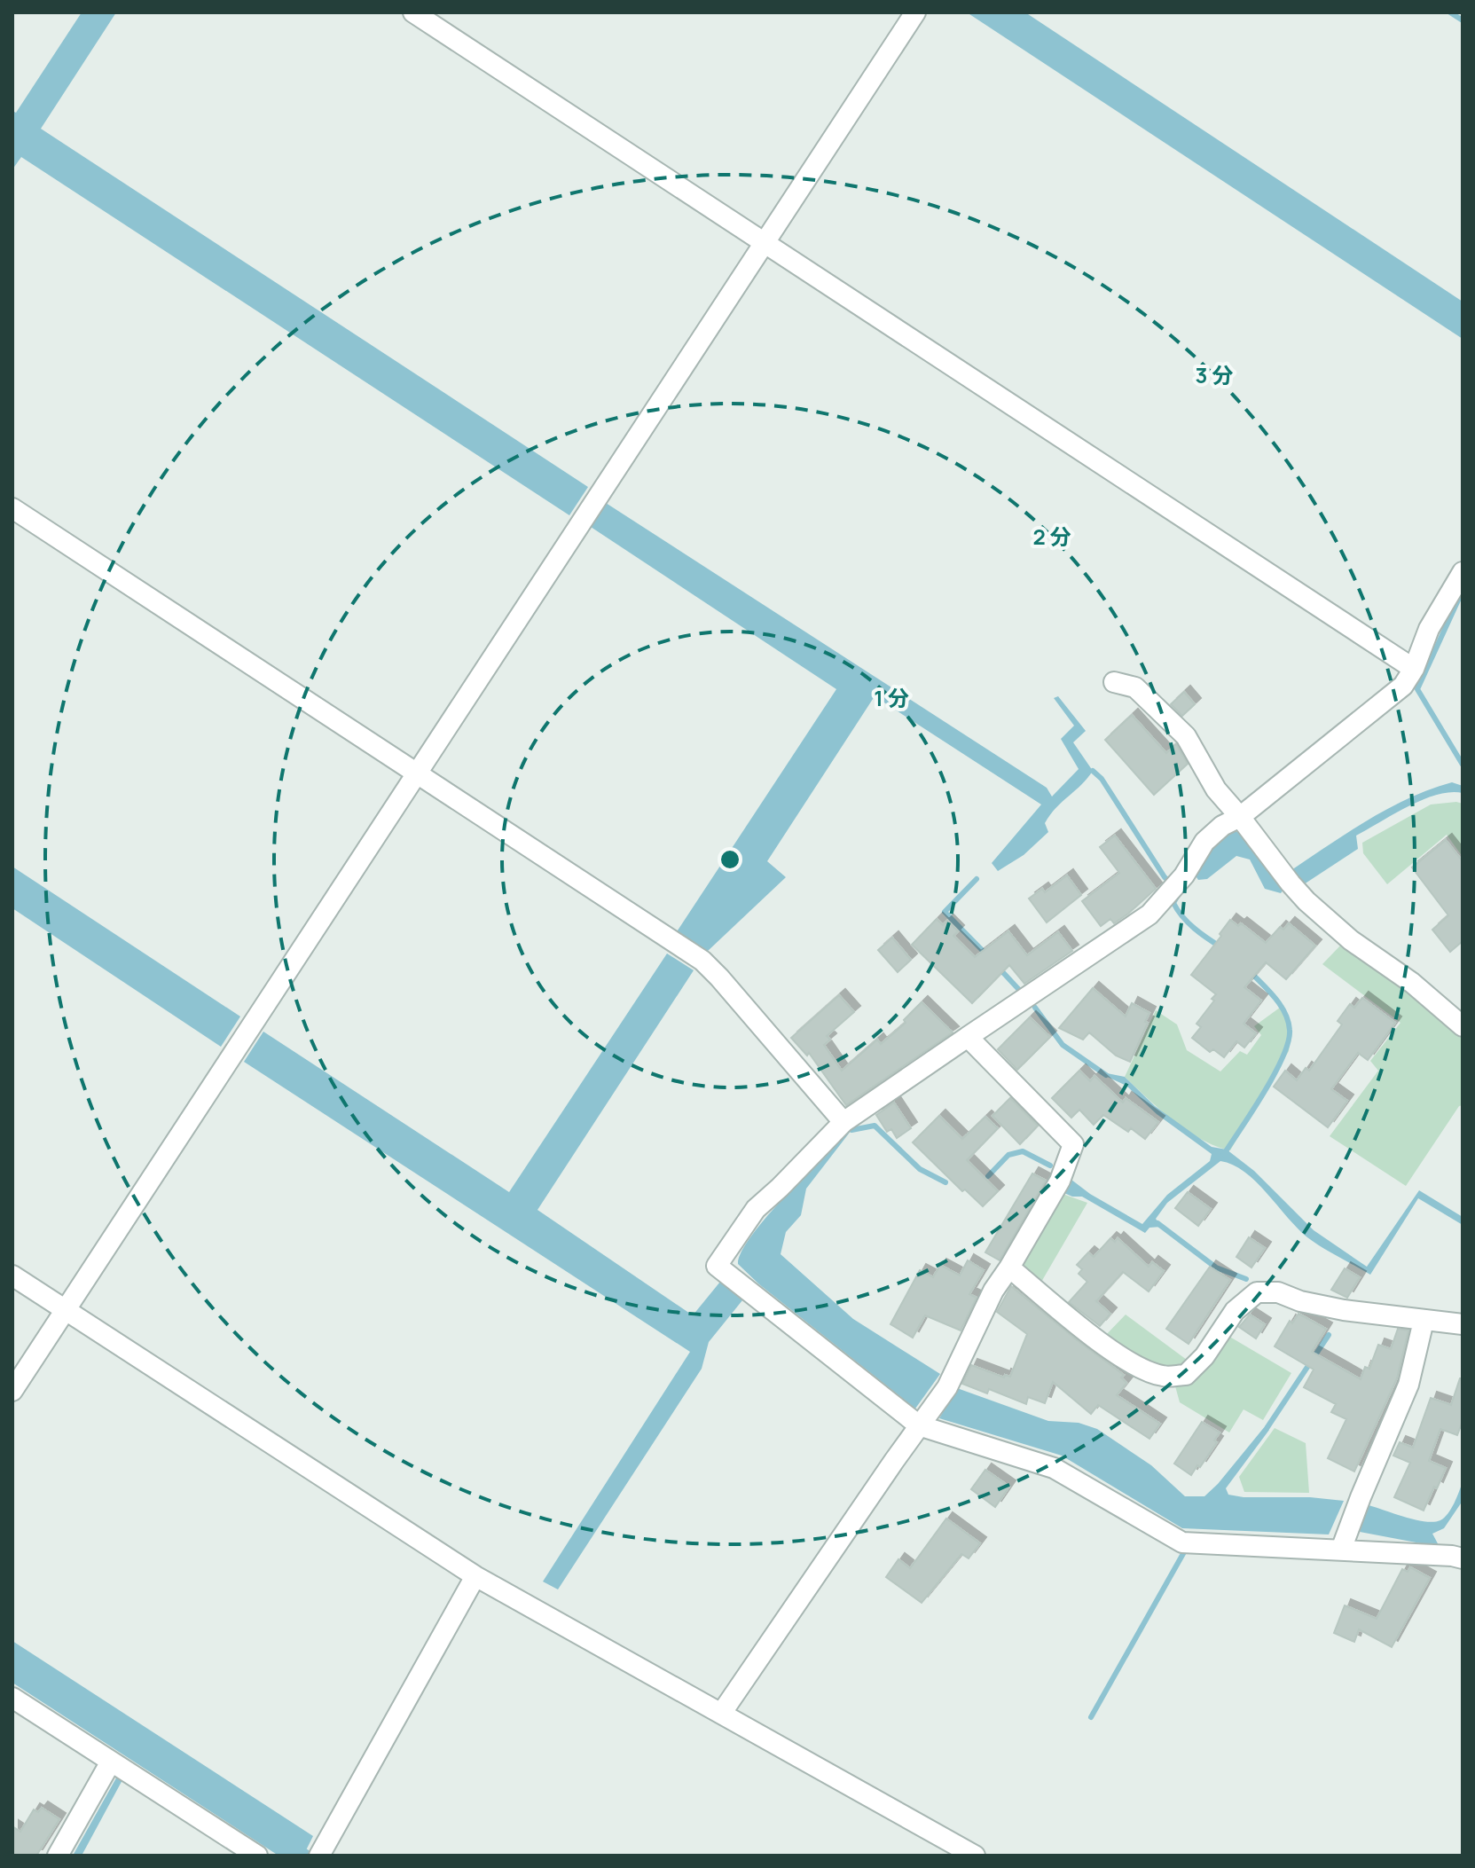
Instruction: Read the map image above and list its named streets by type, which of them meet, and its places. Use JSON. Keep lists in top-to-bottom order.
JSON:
{
  "rings": ["3 分", "2 分", "1 分"]
}
